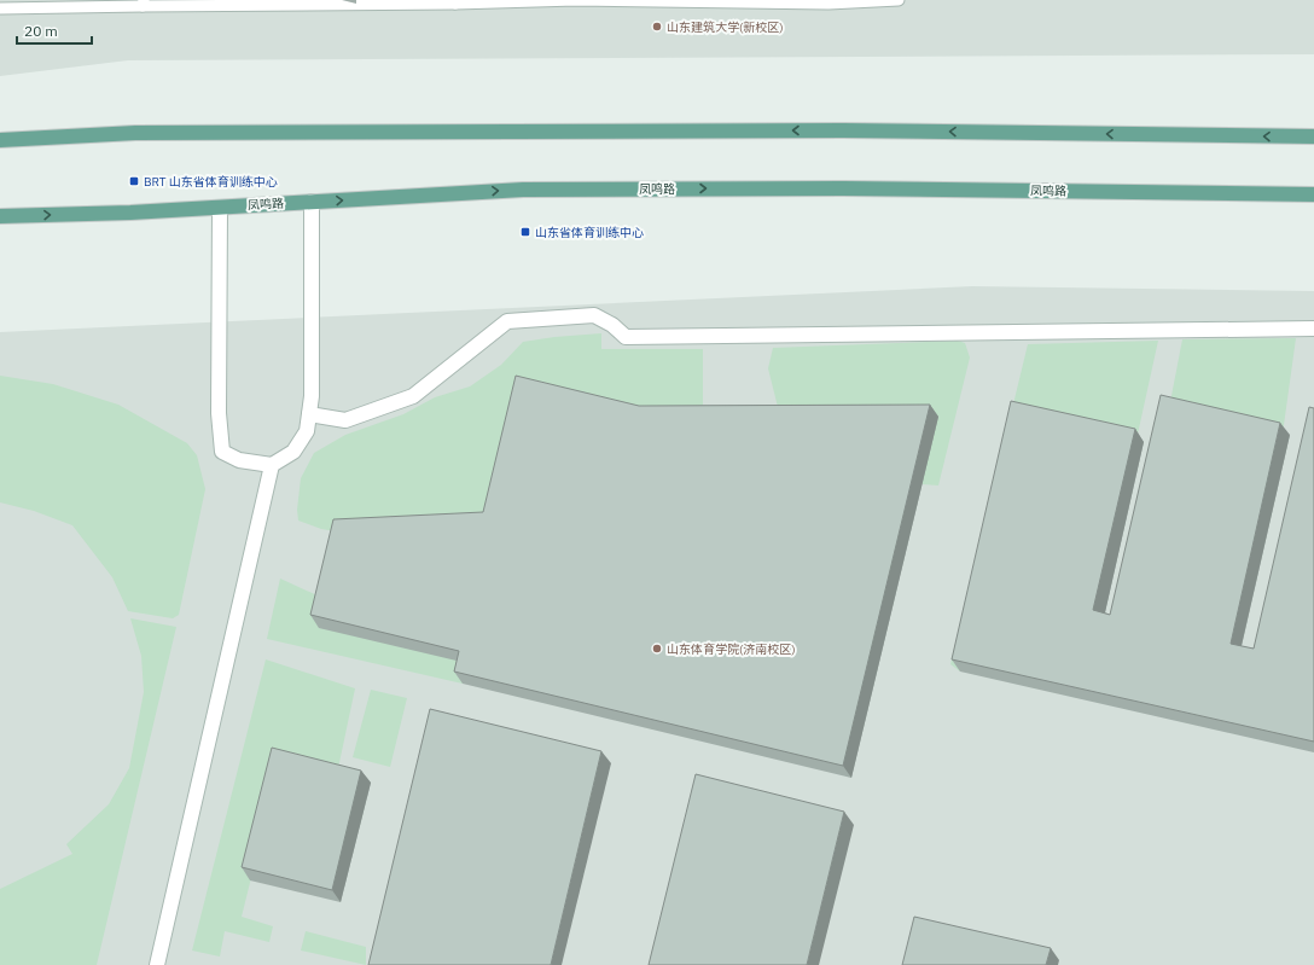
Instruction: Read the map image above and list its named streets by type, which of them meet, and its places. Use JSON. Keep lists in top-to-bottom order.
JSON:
{
  "streets": {
    "main road": ["凤鸣路"]
  },
  "places": {
    "other": ["山东建筑大学(新校区)", "山东体育学院(济南校区)"],
    "transit": ["BRT 山东省体育训练中心", "山东省体育训练中心"]
  },
  "scale_bar": "20 m"
}
